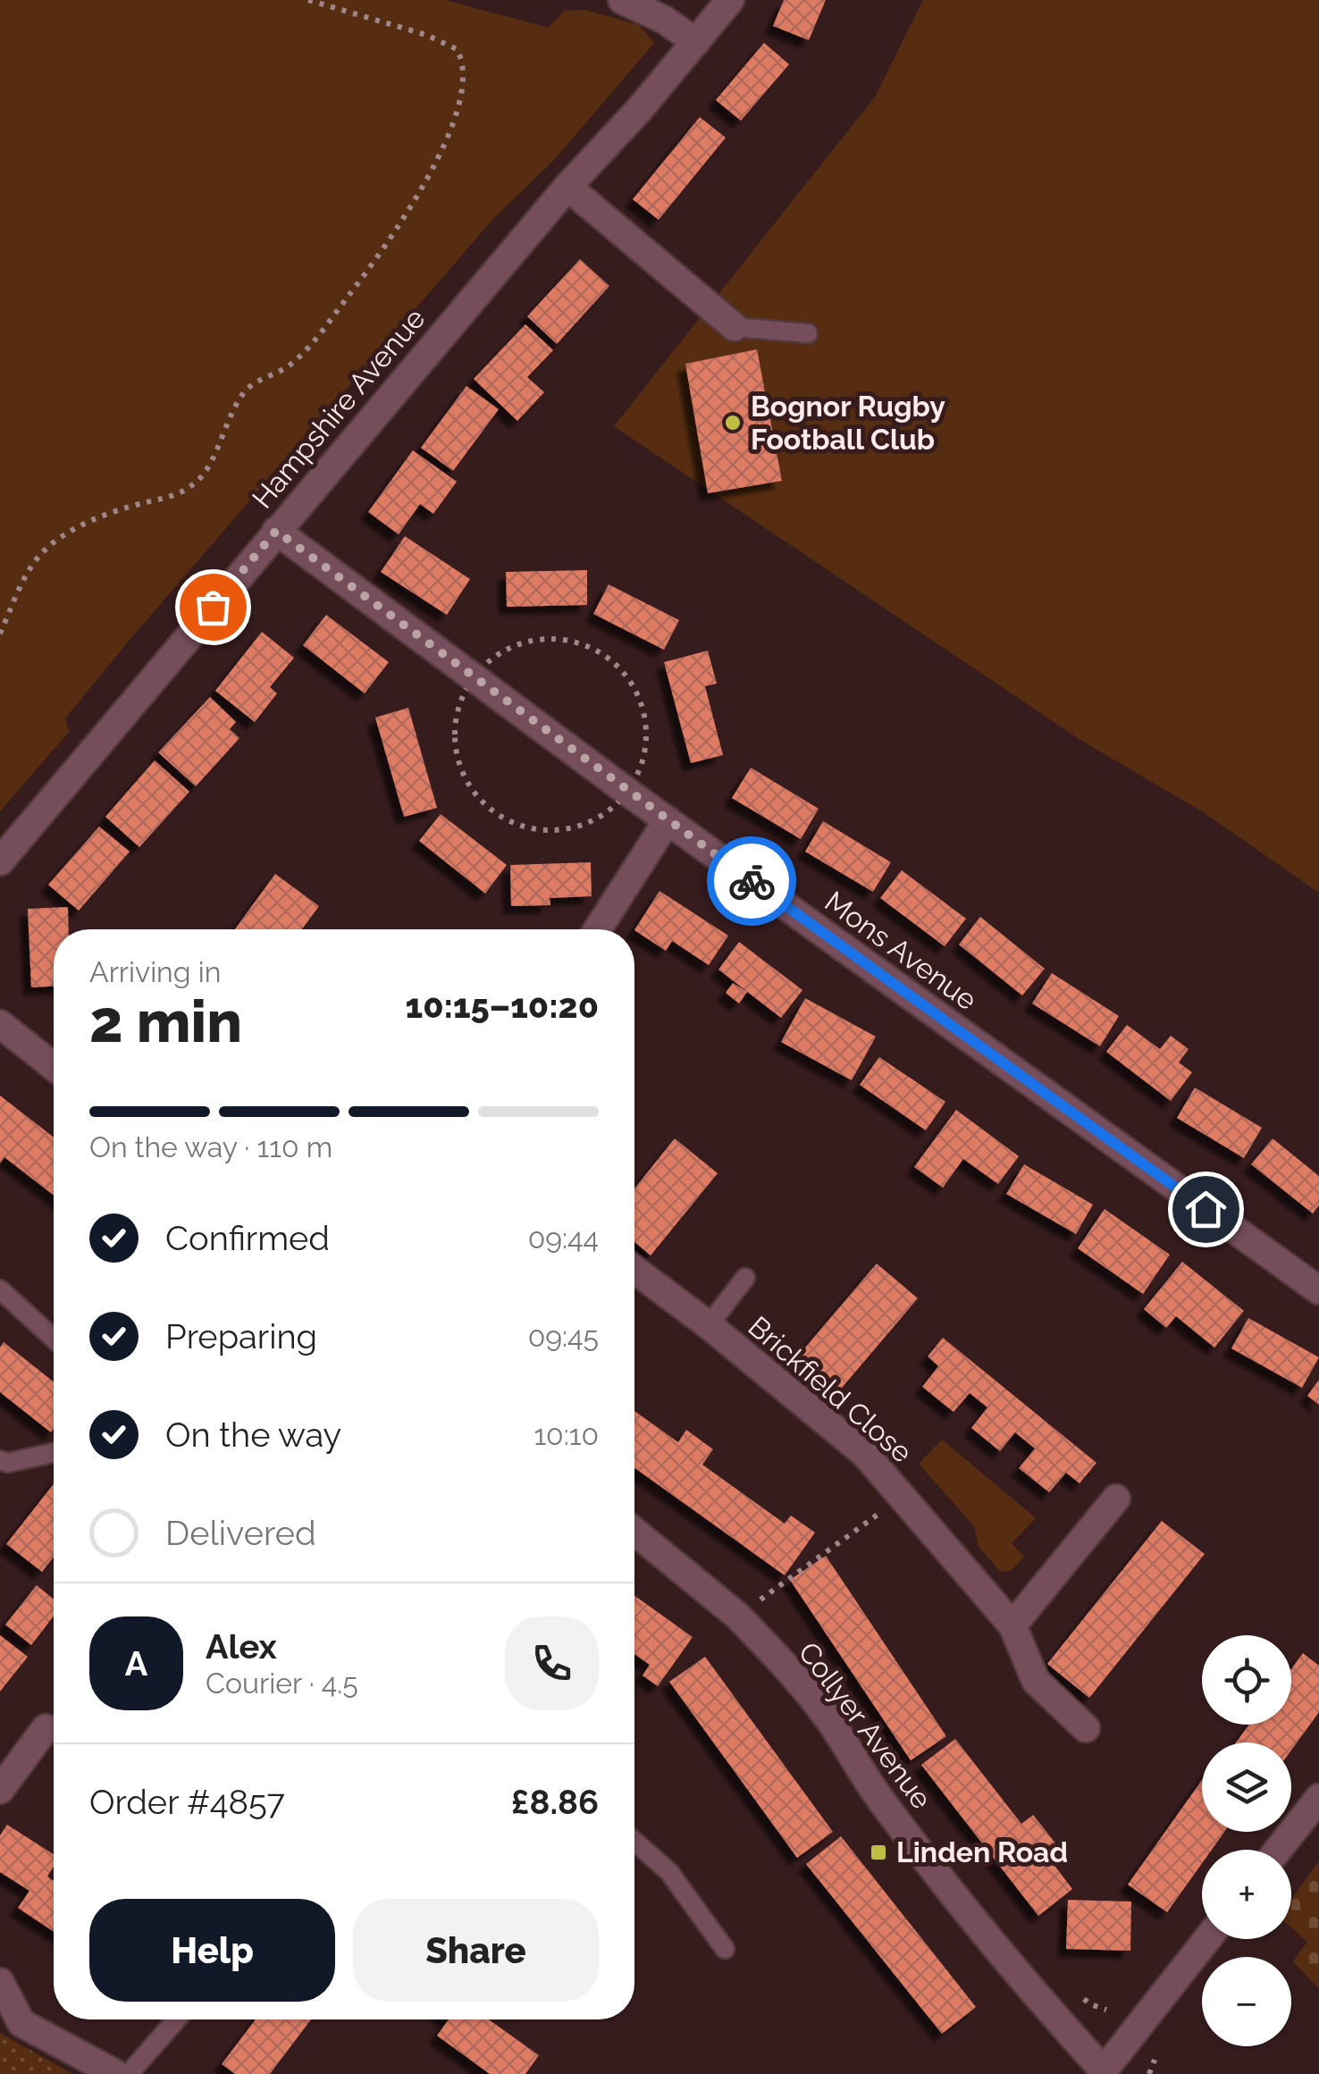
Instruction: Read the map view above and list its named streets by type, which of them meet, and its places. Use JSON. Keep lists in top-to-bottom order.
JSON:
{
  "streets": {
    "street": [
      "Hampshire Avenue",
      "Mons Avenue",
      "Brickfield Close",
      "Collyer Avenue"
    ]
  },
  "crossings": [
    ["Hampshire Avenue", "Mons Avenue"]
  ],
  "places": {
    "other": ["Bognor Rugby Football Club"],
    "transit": ["Linden Road"]
  },
  "page": {
    "heading": ["2 min", "Arriving in", "10:15–10:20"],
    "panel": [
      "Alex",
      "Courier · 4.5",
      "Order #4857",
      "£8.86"
    ],
    "bar": "On the way · 110 m",
    "list": [
      ["Confirmed", "09:44"],
      ["Preparing", "09:45"],
      ["On the way", "10:10"],
      "Delivered"
    ],
    "round": "A",
    "map_buttons": ["+", "−"],
    "buttons": ["Help", "Share"]
  }
}
